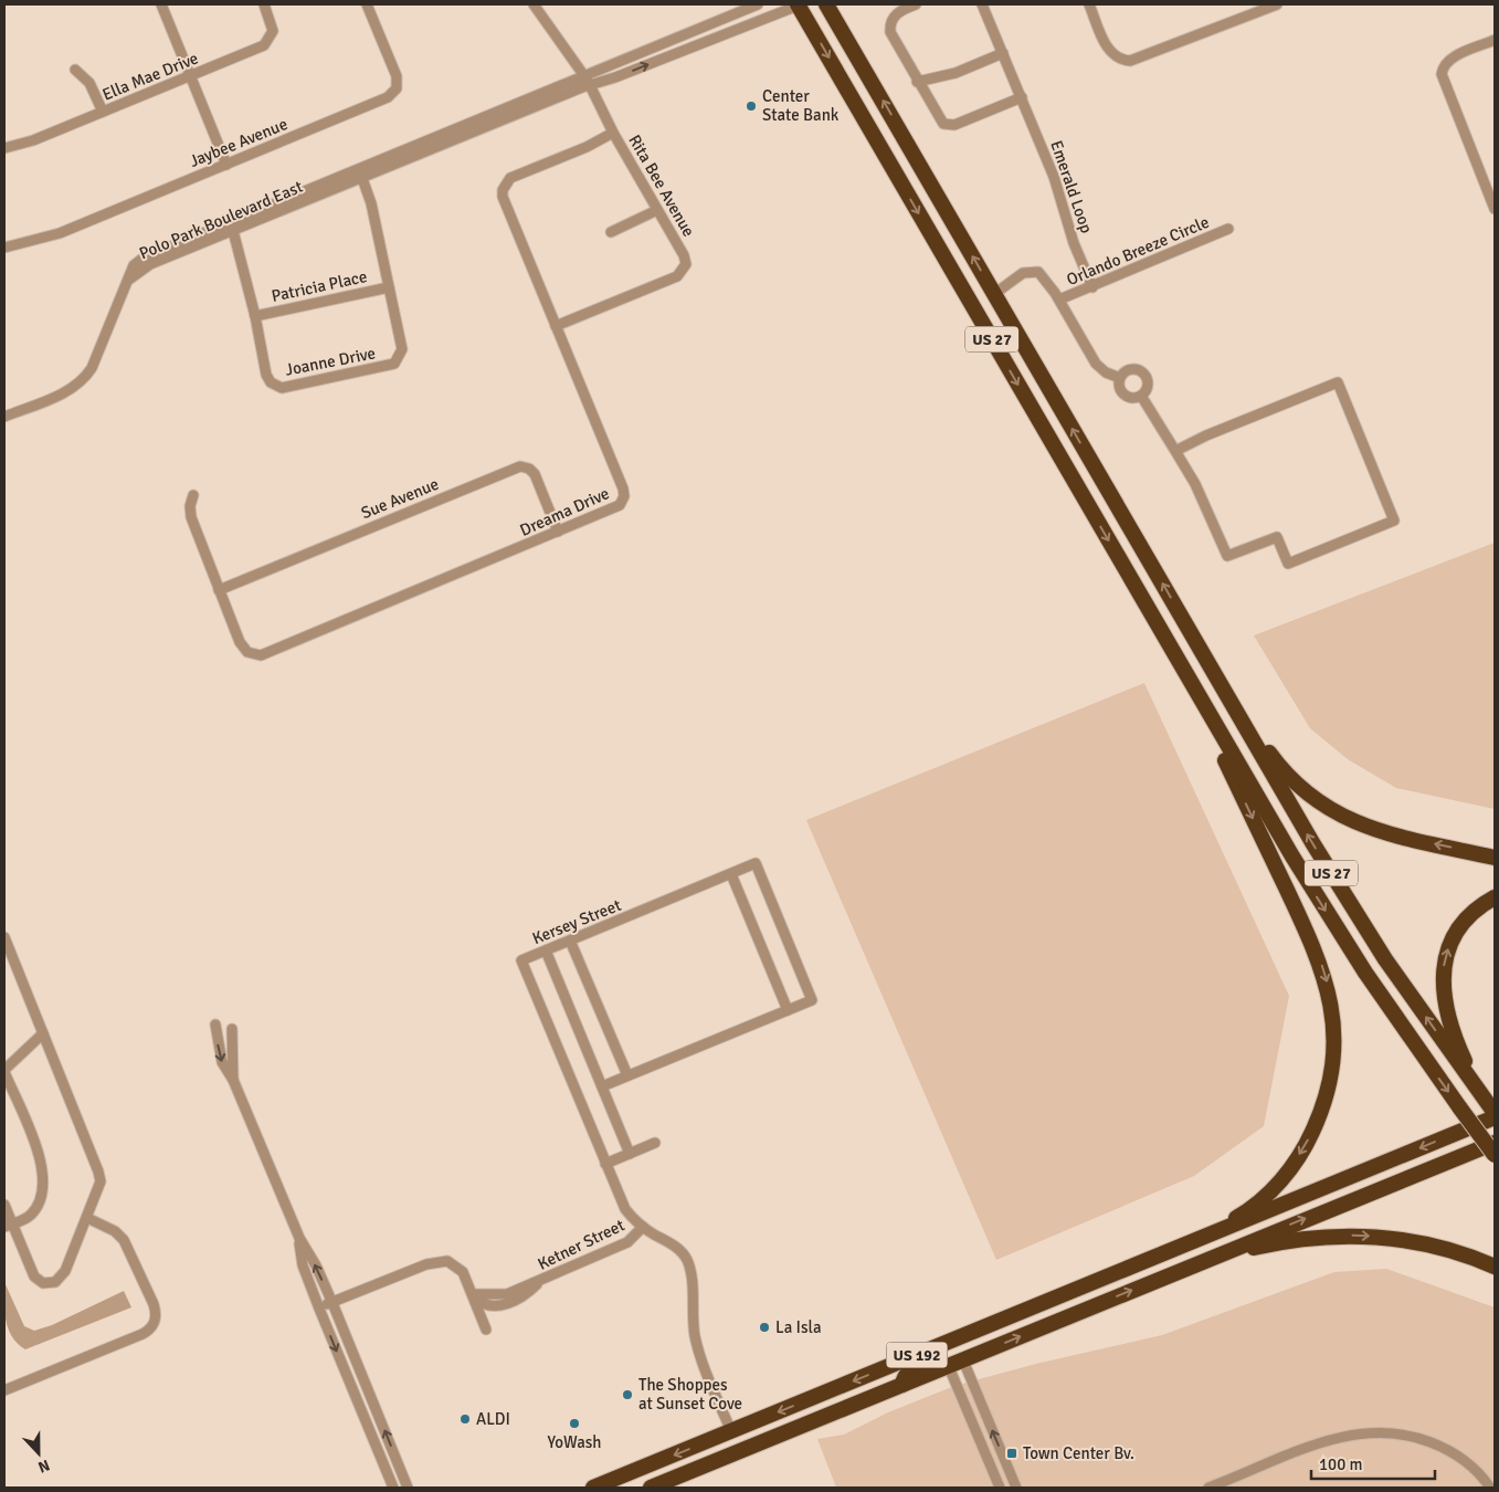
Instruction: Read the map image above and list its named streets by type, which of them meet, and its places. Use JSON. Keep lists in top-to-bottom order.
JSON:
{
  "streets": {
    "highway": ["US 27", "US 192"],
    "street": [
      "Ella Mae Drive",
      "Jaybee Avenue",
      "Rita Bee Avenue",
      "Emerald Loop",
      "Polo Park Boulevard East",
      "Orlando Breeze Circle",
      "Patricia Place",
      "Joanne Drive",
      "Sue Avenue",
      "Dreama Drive",
      "Kersey Street",
      "Ketner Street"
    ]
  },
  "crossings": [
    ["Rita Bee Avenue", "Polo Park Boulevard East"],
    ["Rita Bee Avenue", "Dreama Drive"],
    ["Emerald Loop", "Orlando Breeze Circle"],
    ["Polo Park Boulevard East", "US 27"],
    ["Polo Park Boulevard East", "Joanne Drive"],
    ["Patricia Place", "Joanne Drive"],
    ["Sue Avenue", "Dreama Drive"],
    ["Kersey Street", "Ketner Street"],
    ["Kersey Street", "US 192"]
  ],
  "places": {
    "other": [
      "Center State Bank",
      "La Isla",
      "The Shoppes at Sunset Cove",
      "ALDI",
      "YoWash"
    ],
    "transit": ["Town Center Bv."]
  },
  "scale_bar": "100 m",
  "north": "bottom"
}
